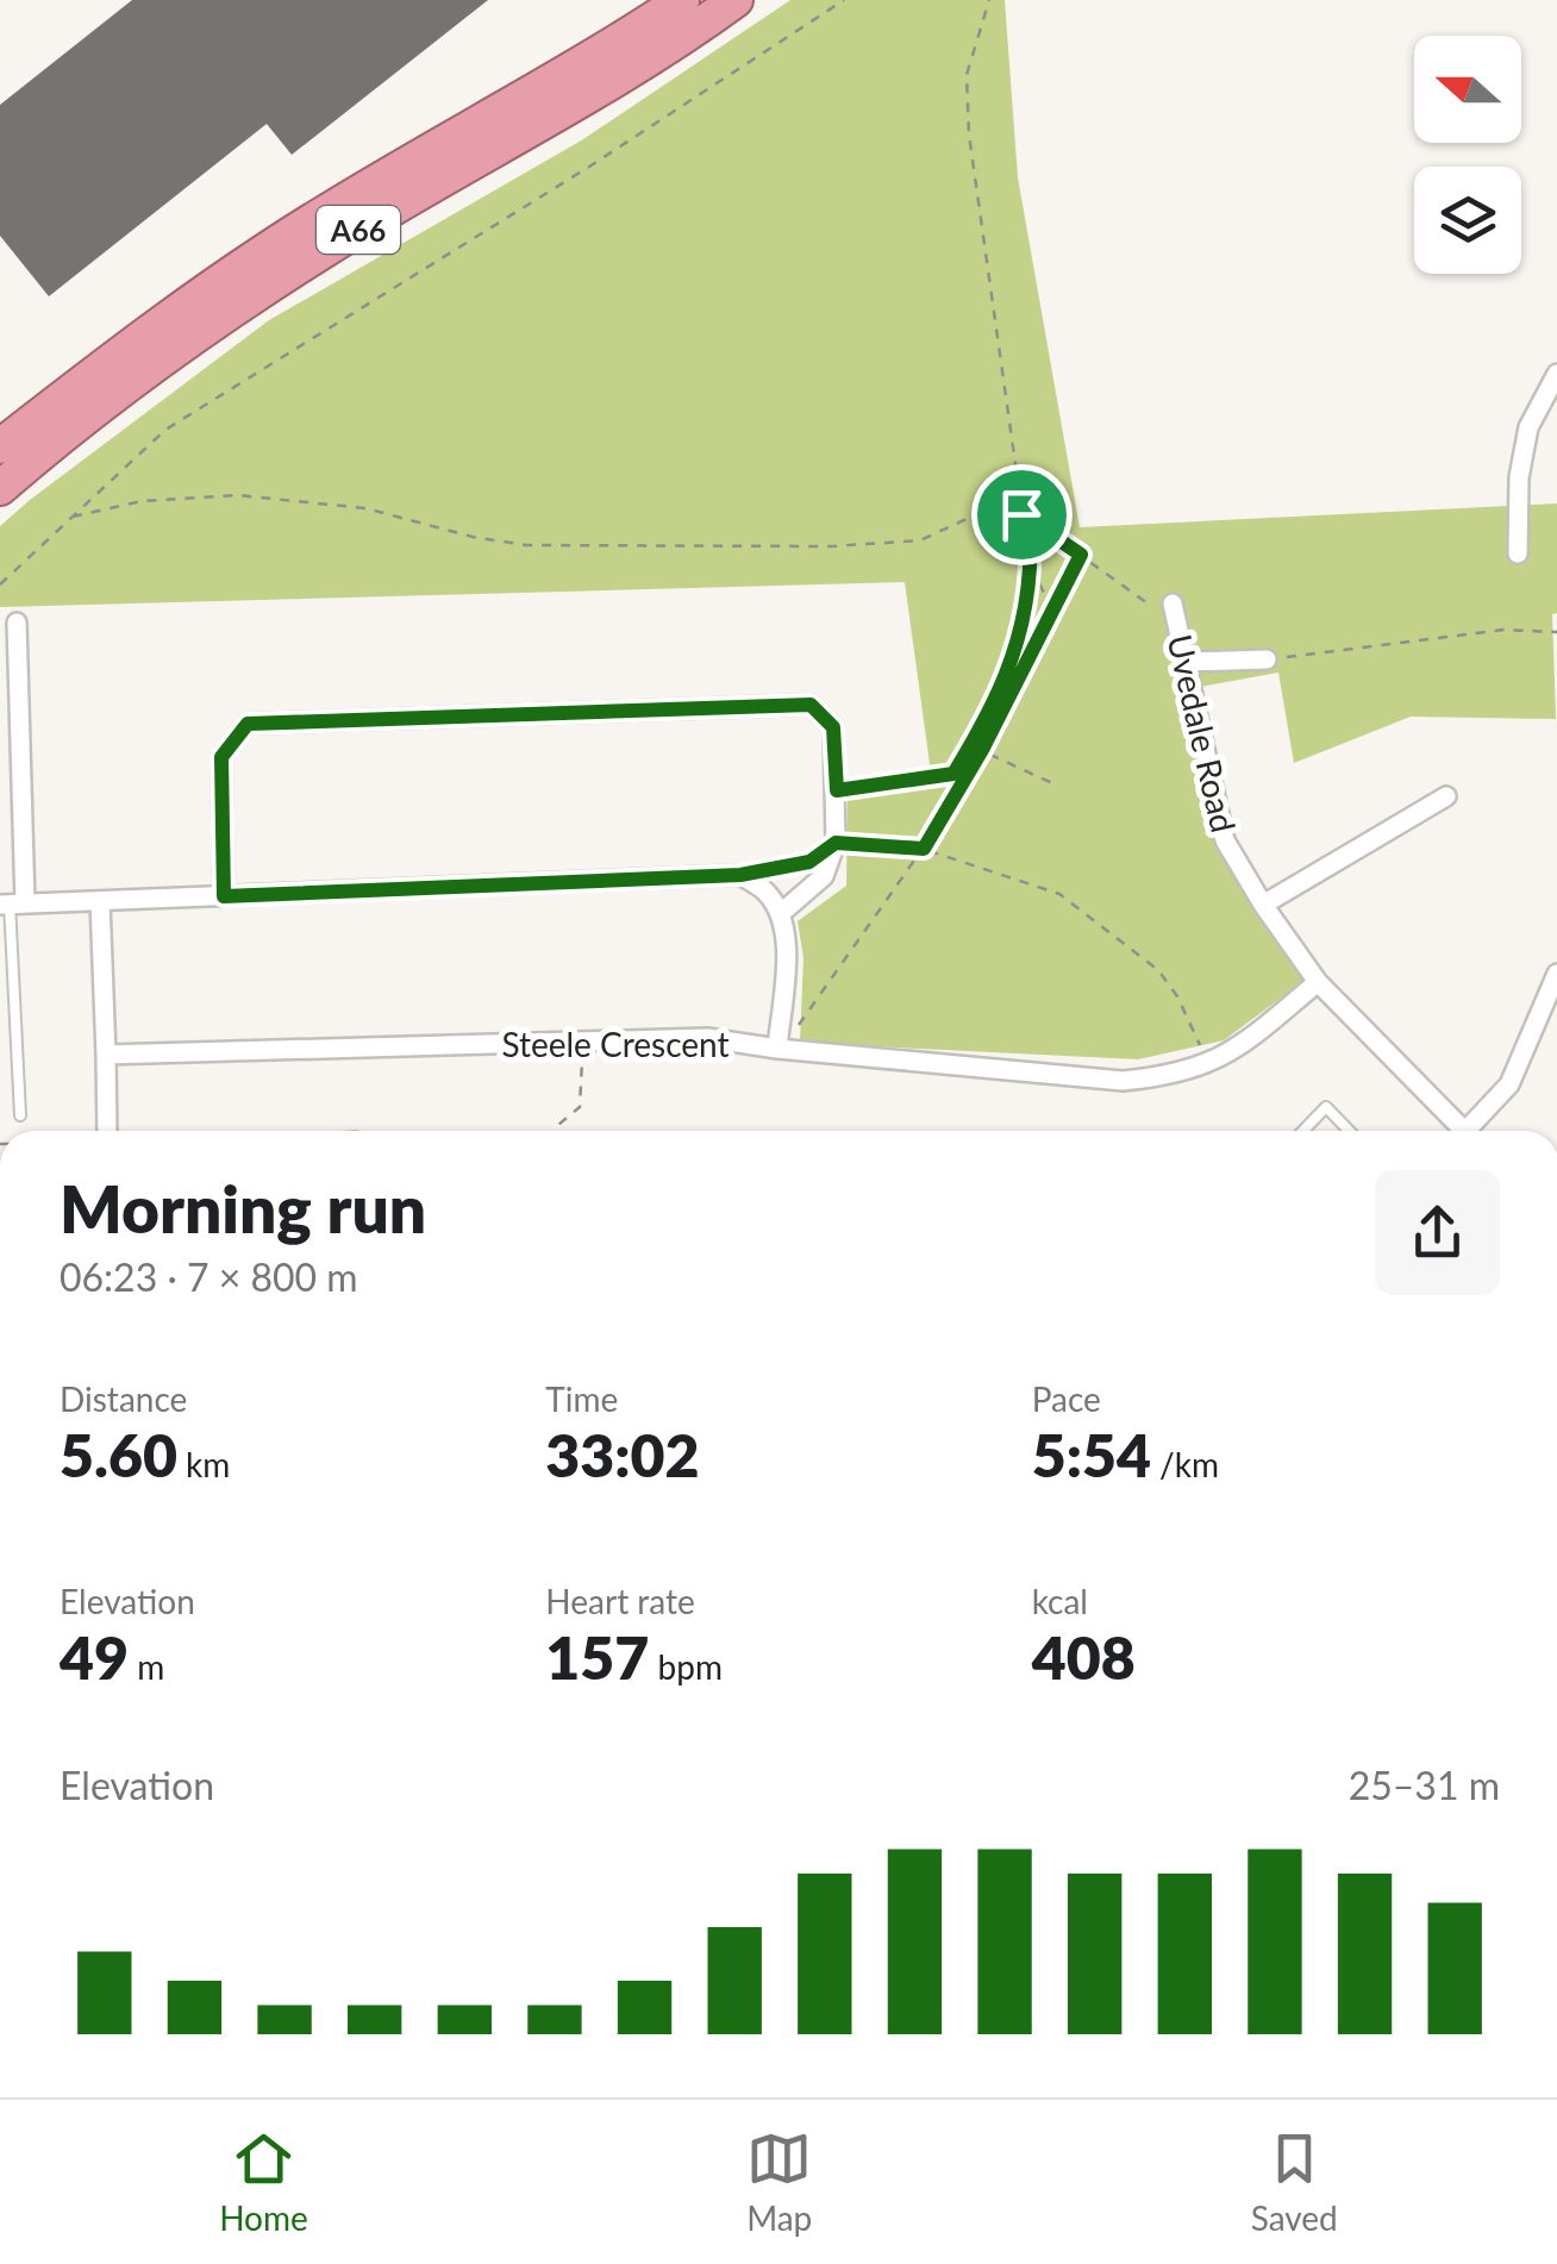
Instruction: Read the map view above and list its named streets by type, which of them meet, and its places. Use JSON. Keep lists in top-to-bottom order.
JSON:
{
  "streets": {
    "highway": ["A66"],
    "street": ["Uvedale Road", "Steele Crescent"]
  },
  "crossings": [
    ["Uvedale Road", "Steele Crescent"]
  ],
  "north": "left",
  "page": {
    "heading": ["Morning run", "06:23 · 7 × 800 m"],
    "stats": [
      ["Distance", "5.60 km"],
      ["Time", "33:02"],
      ["Pace", "5:54 /km"],
      ["Elevation", "49 m"],
      ["Heart rate", "157 bpm"],
      ["kcal", "408"]
    ],
    "chart": ["Elevation", "25–31 m"],
    "tabs": ["Home", "Map", "Saved"]
  }
}
